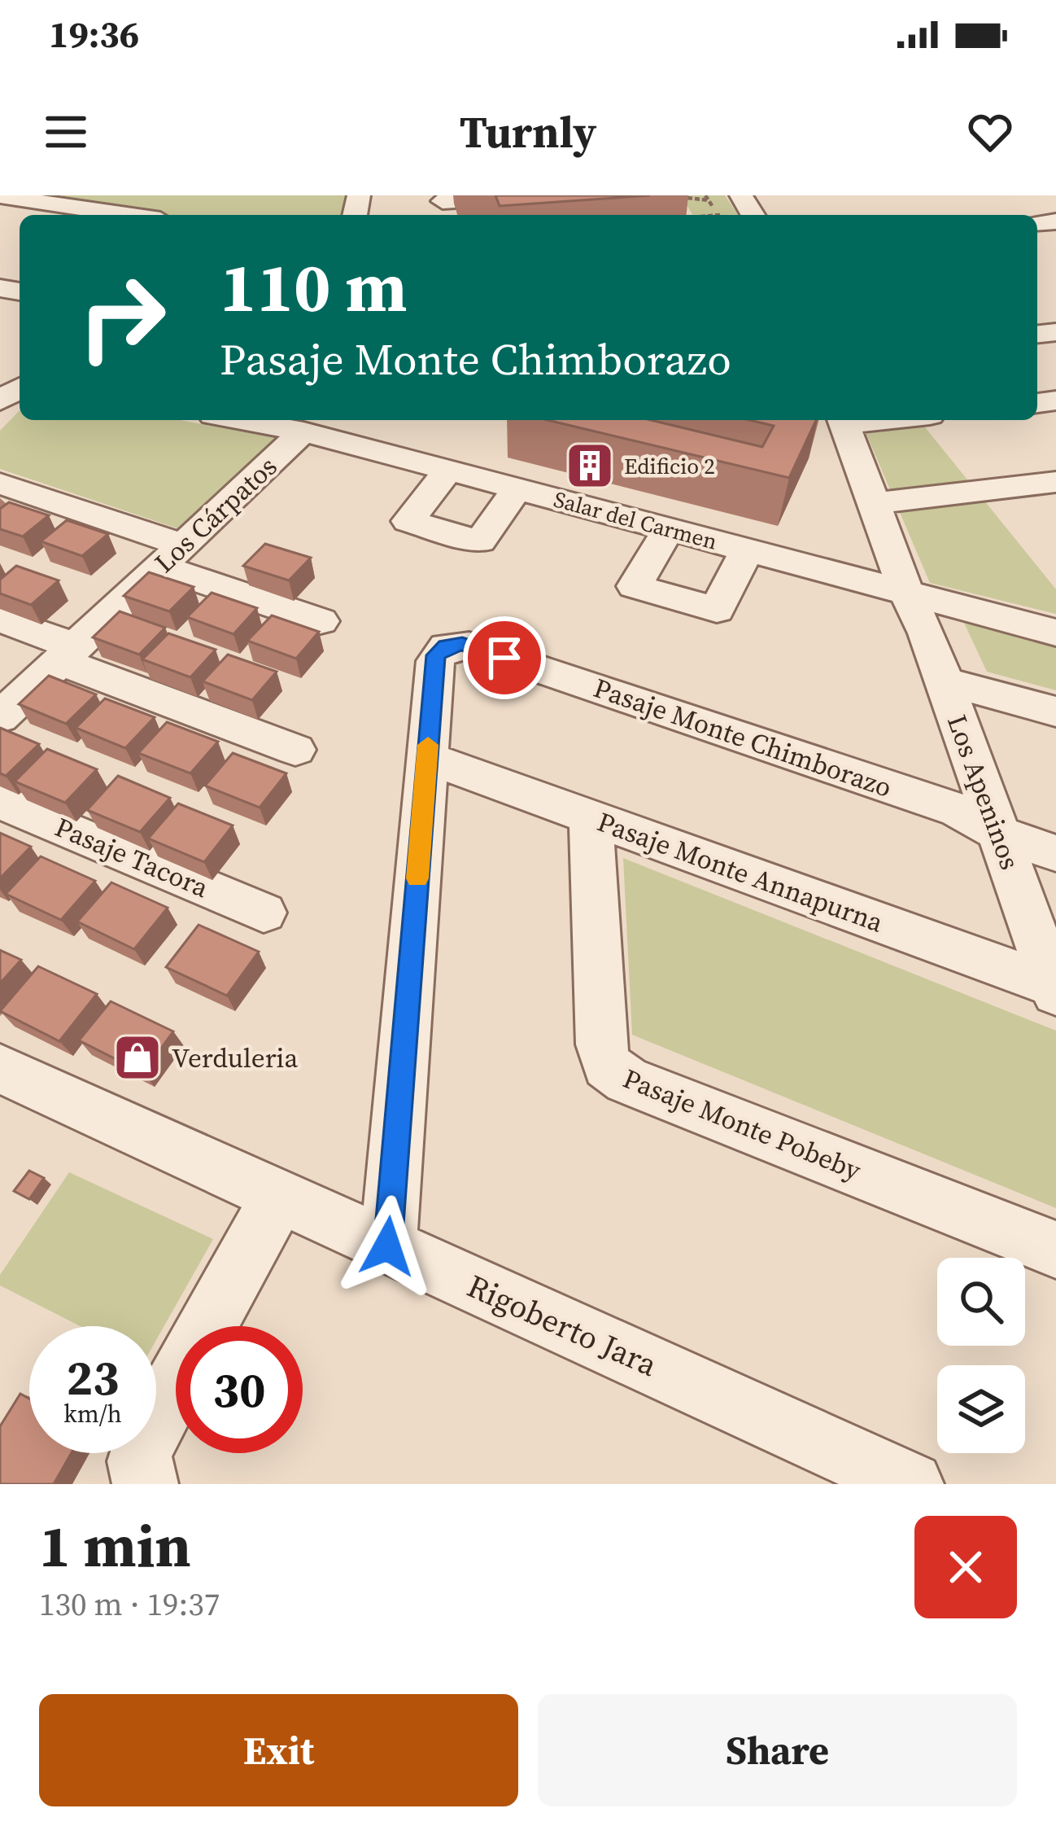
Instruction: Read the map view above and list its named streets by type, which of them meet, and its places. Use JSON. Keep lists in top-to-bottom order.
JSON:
{
  "streets": {
    "street": [
      "Los Cárpatos",
      "Salar del Carmen",
      "Pasaje Monte Chimborazo",
      "Los Apeninos",
      "Pasaje Tacora",
      "Pasaje Monte Annapurna",
      "Pasaje Monte Pobeby",
      "Rigoberto Jara"
    ]
  },
  "crossings": [
    ["Los Cárpatos", "Salar del Carmen"],
    ["Salar del Carmen", "Los Apeninos"],
    ["Pasaje Monte Chimborazo", "Los Apeninos"],
    ["Pasaje Monte Chimborazo", "Pasaje Monte Annapurna"],
    ["Pasaje Monte Chimborazo", "Rigoberto Jara"],
    ["Los Apeninos", "Pasaje Monte Annapurna"],
    ["Pasaje Monte Annapurna", "Pasaje Monte Pobeby"]
  ],
  "places": {
    "building": ["Edificio 2"],
    "shop": ["Verduleria"]
  },
  "page": {
    "status": "19:36",
    "header": "Turnly",
    "turn": ["110 m", "Pasaje Monte Chimborazo"],
    "speed": "23 km/h",
    "limit": "30",
    "heading": ["1 min", "130 m · 19:37"],
    "buttons": ["Exit", "Share"]
  }
}
